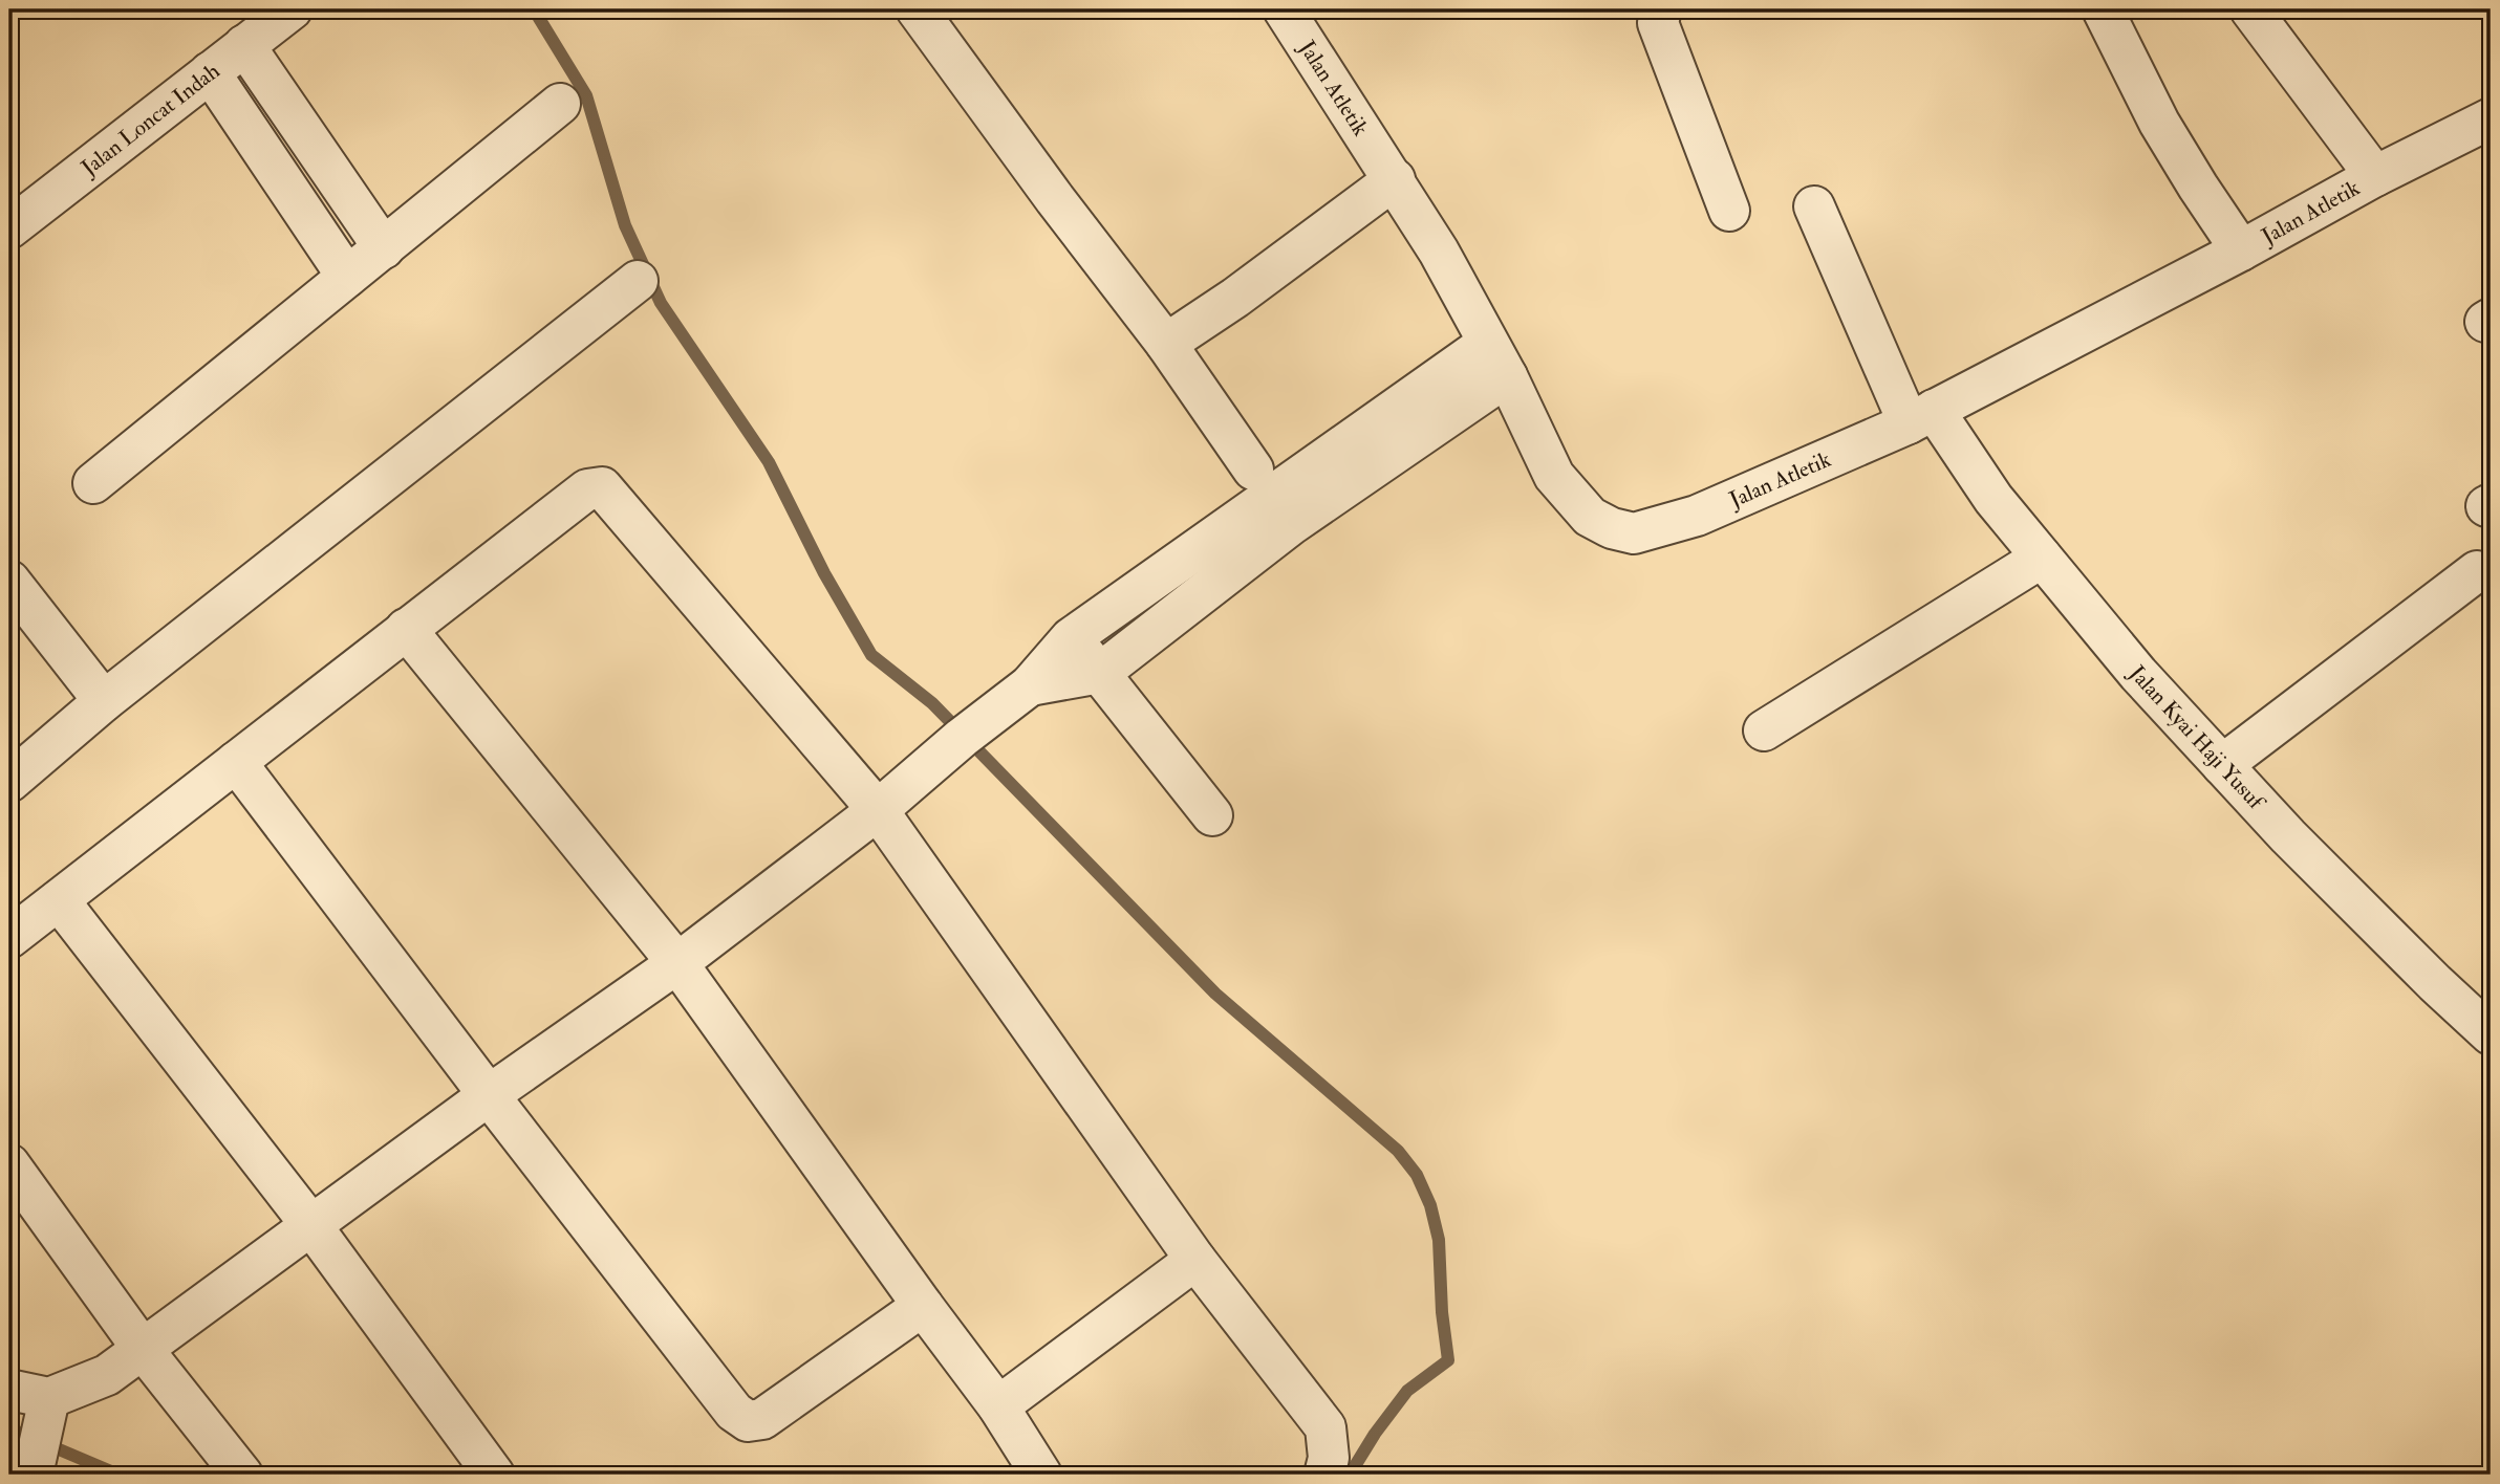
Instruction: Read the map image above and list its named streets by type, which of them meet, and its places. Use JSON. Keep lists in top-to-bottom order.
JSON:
{
  "streets": {
    "street": ["Jalan Atletik", "Jalan Loncat Indah", "Jalan Kyai Haji Yusuf"]
  },
  "crossings": [
    ["Jalan Atletik", "Jalan Kyai Haji Yusuf"]
  ]
}
